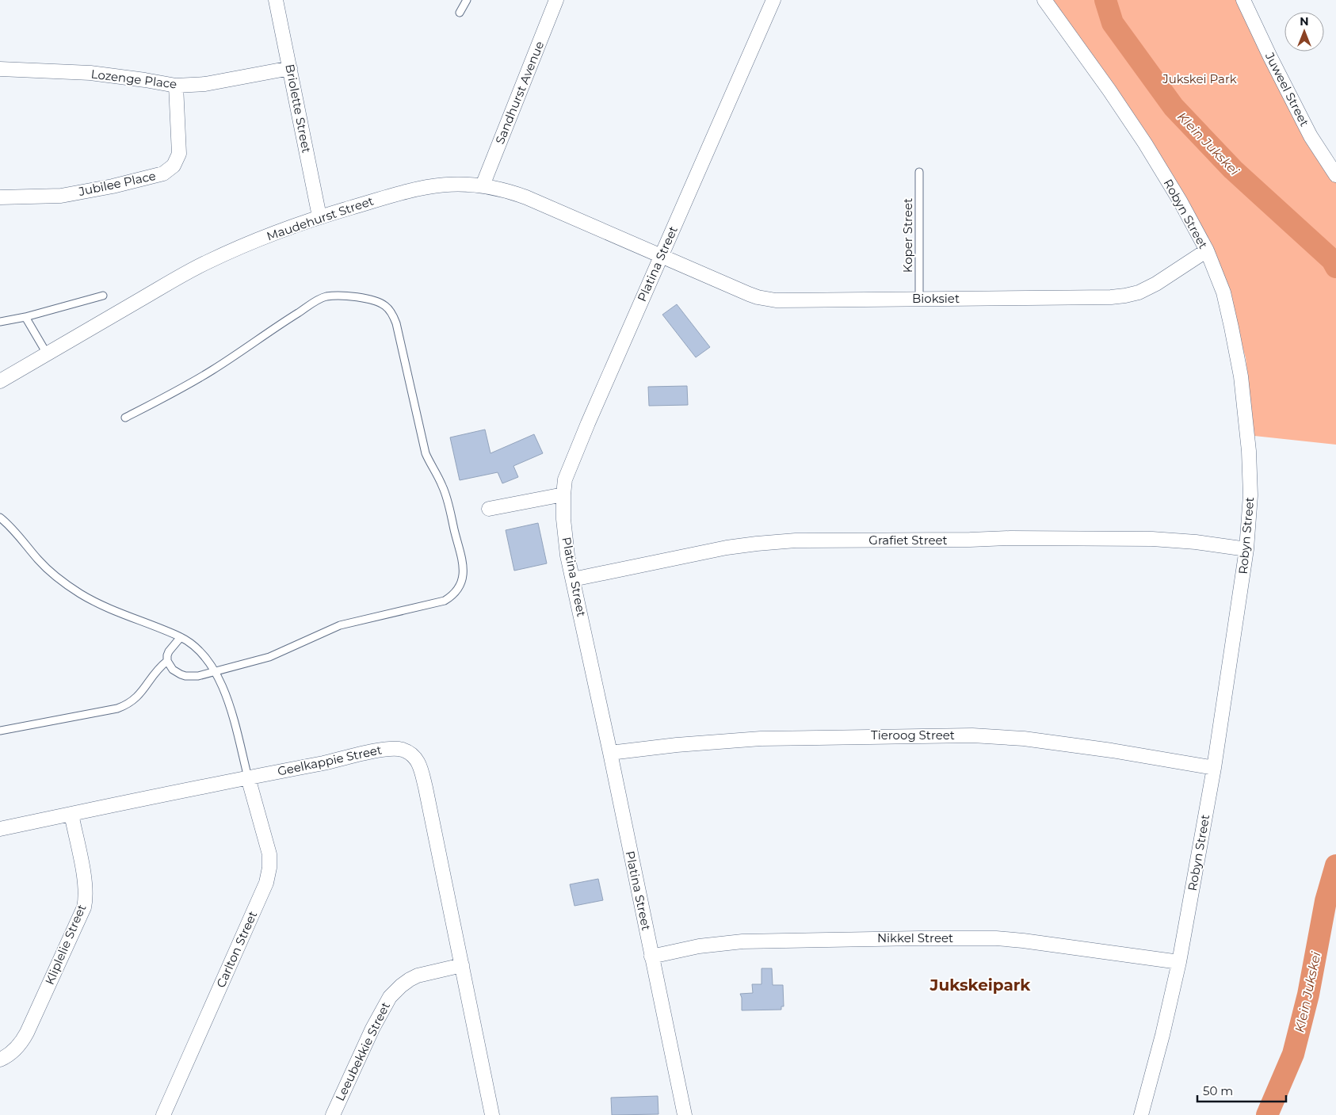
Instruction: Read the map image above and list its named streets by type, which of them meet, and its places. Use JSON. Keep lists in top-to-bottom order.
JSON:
{
  "streets": {
    "street": [
      "Lozenge Place",
      "Juweel Street",
      "Sandhurst Avenue",
      "Briolette Street",
      "Jubilee Place",
      "Robyn Street",
      "Maudehurst Street",
      "Platina Street",
      "Bioksiet",
      "Grafiet Street",
      "Tieroog Street",
      "Geelkappie Street",
      "Nikkel Street",
      "Kliplelie Street",
      "Carlton Street",
      "Leeubekkie Street"
    ],
    "lane": ["Koper Street"]
  },
  "crossings": [
    ["Lozenge Place", "Briolette Street"],
    ["Lozenge Place", "Jubilee Place"],
    ["Sandhurst Avenue", "Maudehurst Street"],
    ["Briolette Street", "Maudehurst Street"],
    ["Robyn Street", "Bioksiet"],
    ["Robyn Street", "Grafiet Street"],
    ["Robyn Street", "Tieroog Street"],
    ["Robyn Street", "Nikkel Street"],
    ["Maudehurst Street", "Platina Street"],
    ["Maudehurst Street", "Bioksiet"],
    ["Koper Street", "Bioksiet"],
    ["Platina Street", "Bioksiet"],
    ["Platina Street", "Grafiet Street"],
    ["Platina Street", "Tieroog Street"],
    ["Platina Street", "Nikkel Street"],
    ["Geelkappie Street", "Kliplelie Street"],
    ["Geelkappie Street", "Carlton Street"],
    ["Geelkappie Street", "Leeubekkie Street"]
  ],
  "districts": ["Jukskeipark"],
  "water": ["Klein Jukskei"],
  "parks": ["Jukskei Park"],
  "scale_bar": "50 m",
  "north": "top"
}
